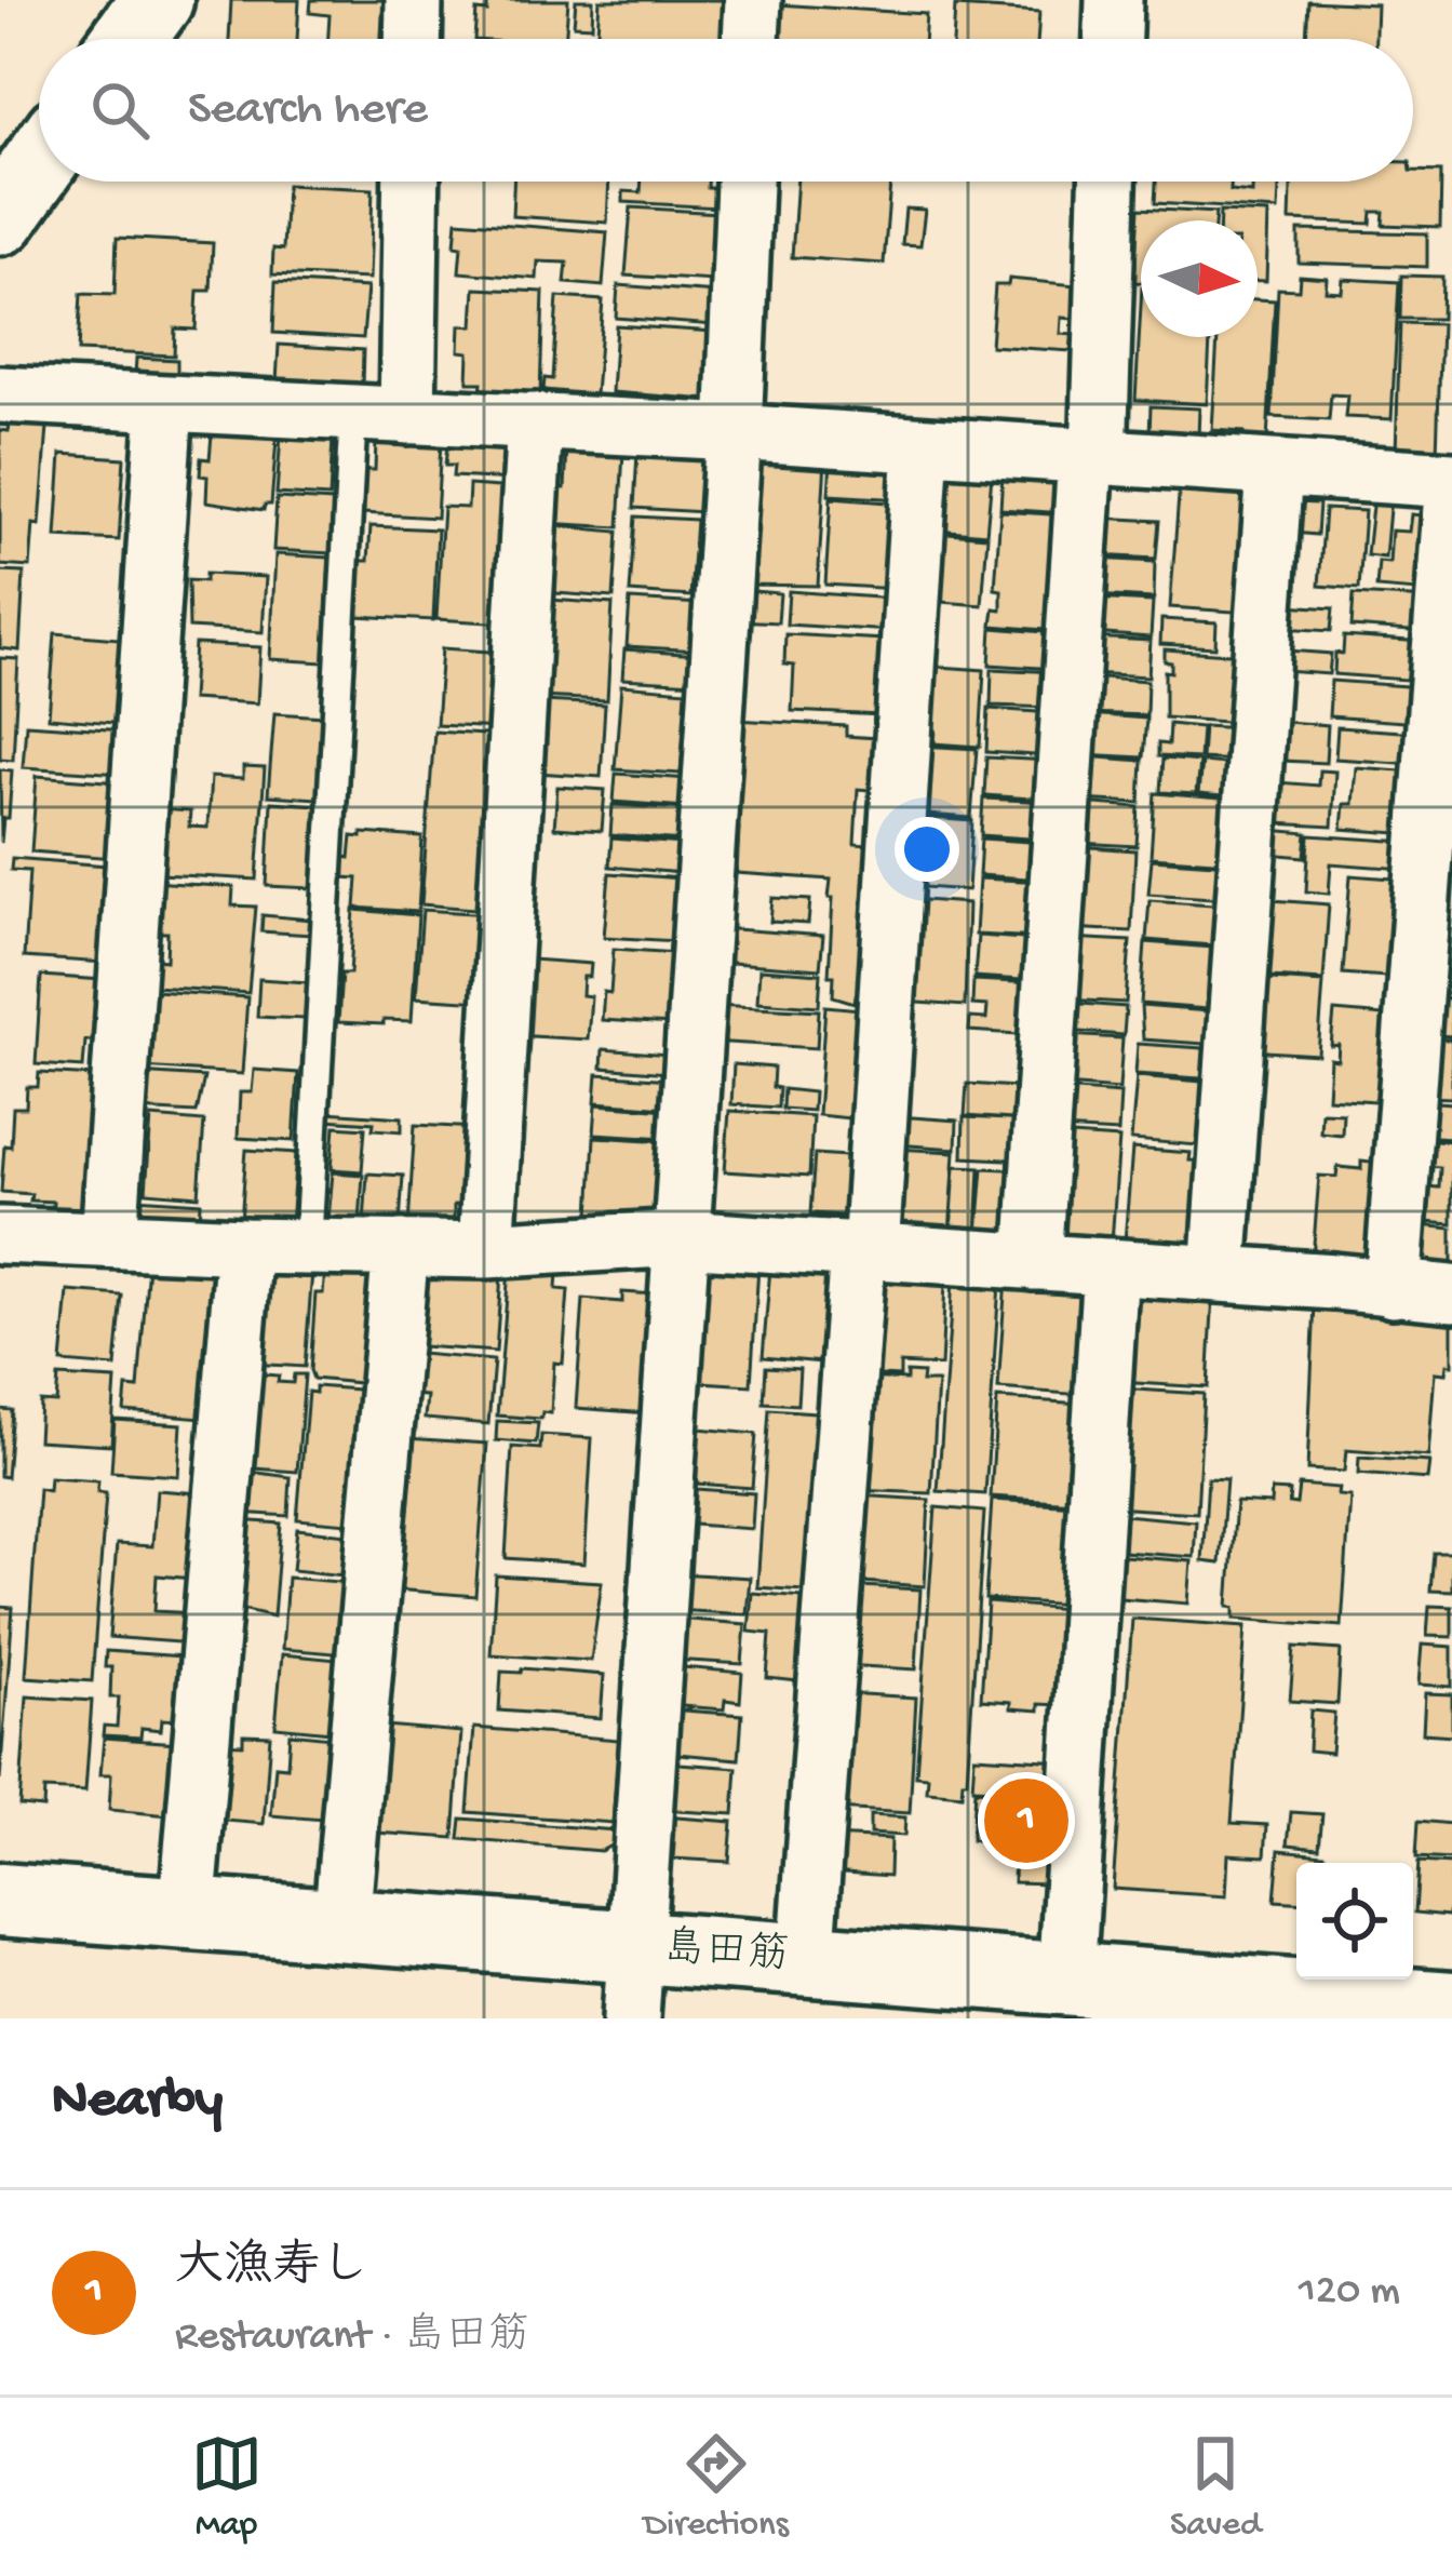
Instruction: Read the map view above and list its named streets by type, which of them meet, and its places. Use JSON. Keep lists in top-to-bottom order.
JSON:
{
  "streets": {
    "street": ["島田筋"]
  },
  "north": "right",
  "page": {
    "search": "Search here",
    "pins": "1",
    "heading": "Nearby",
    "list": [
      {
        "mark": "1",
        "name": "大漁寿し",
        "note": "Restaurant · 島田筋",
        "value": "120 m"
      }
    ],
    "nav": ["Map", "Directions", "Saved"]
  }
}
